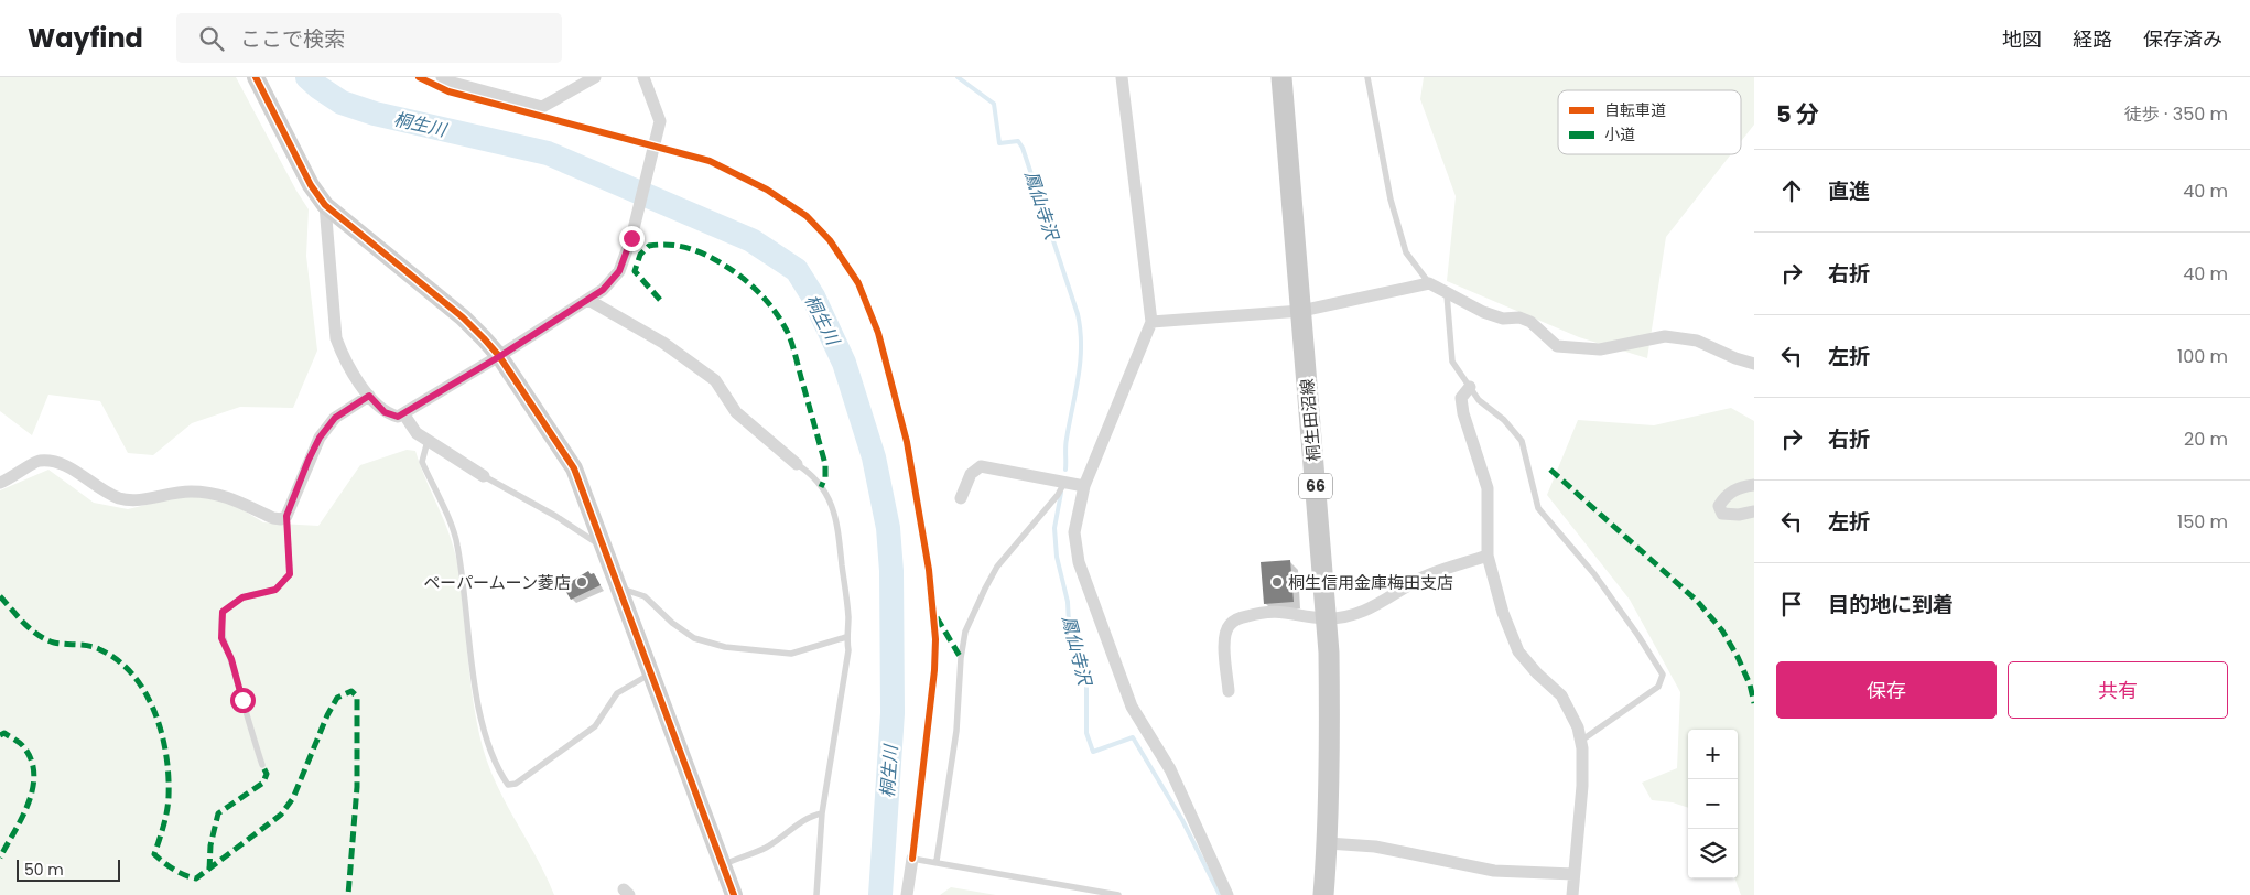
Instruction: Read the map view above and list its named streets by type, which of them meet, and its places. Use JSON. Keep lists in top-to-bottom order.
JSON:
{
  "streets": {
    "main road": ["桐生田沼線", "66"]
  },
  "water": ["桐生川", "鳳仙寺沢"],
  "places": ["ペーパームーン菱店", "桐生信用金庫梅田支店"],
  "legend": ["自転車道", "小道"],
  "scale_bar": "50 m",
  "page": {
    "header": "Wayfind",
    "search": "ここで検索",
    "nav": ["地図", "経路", "保存済み"],
    "heading": ["5 分", "徒歩 · 350 m"],
    "list": [
      ["直進", "40 m"],
      ["右折", "40 m"],
      ["左折", "100 m"],
      ["右折", "20 m"],
      ["左折", "150 m"],
      "目的地に到着"
    ],
    "buttons": ["保存", "共有"],
    "map_buttons": ["+", "−"],
    "scale": "50 m"
  }
}
